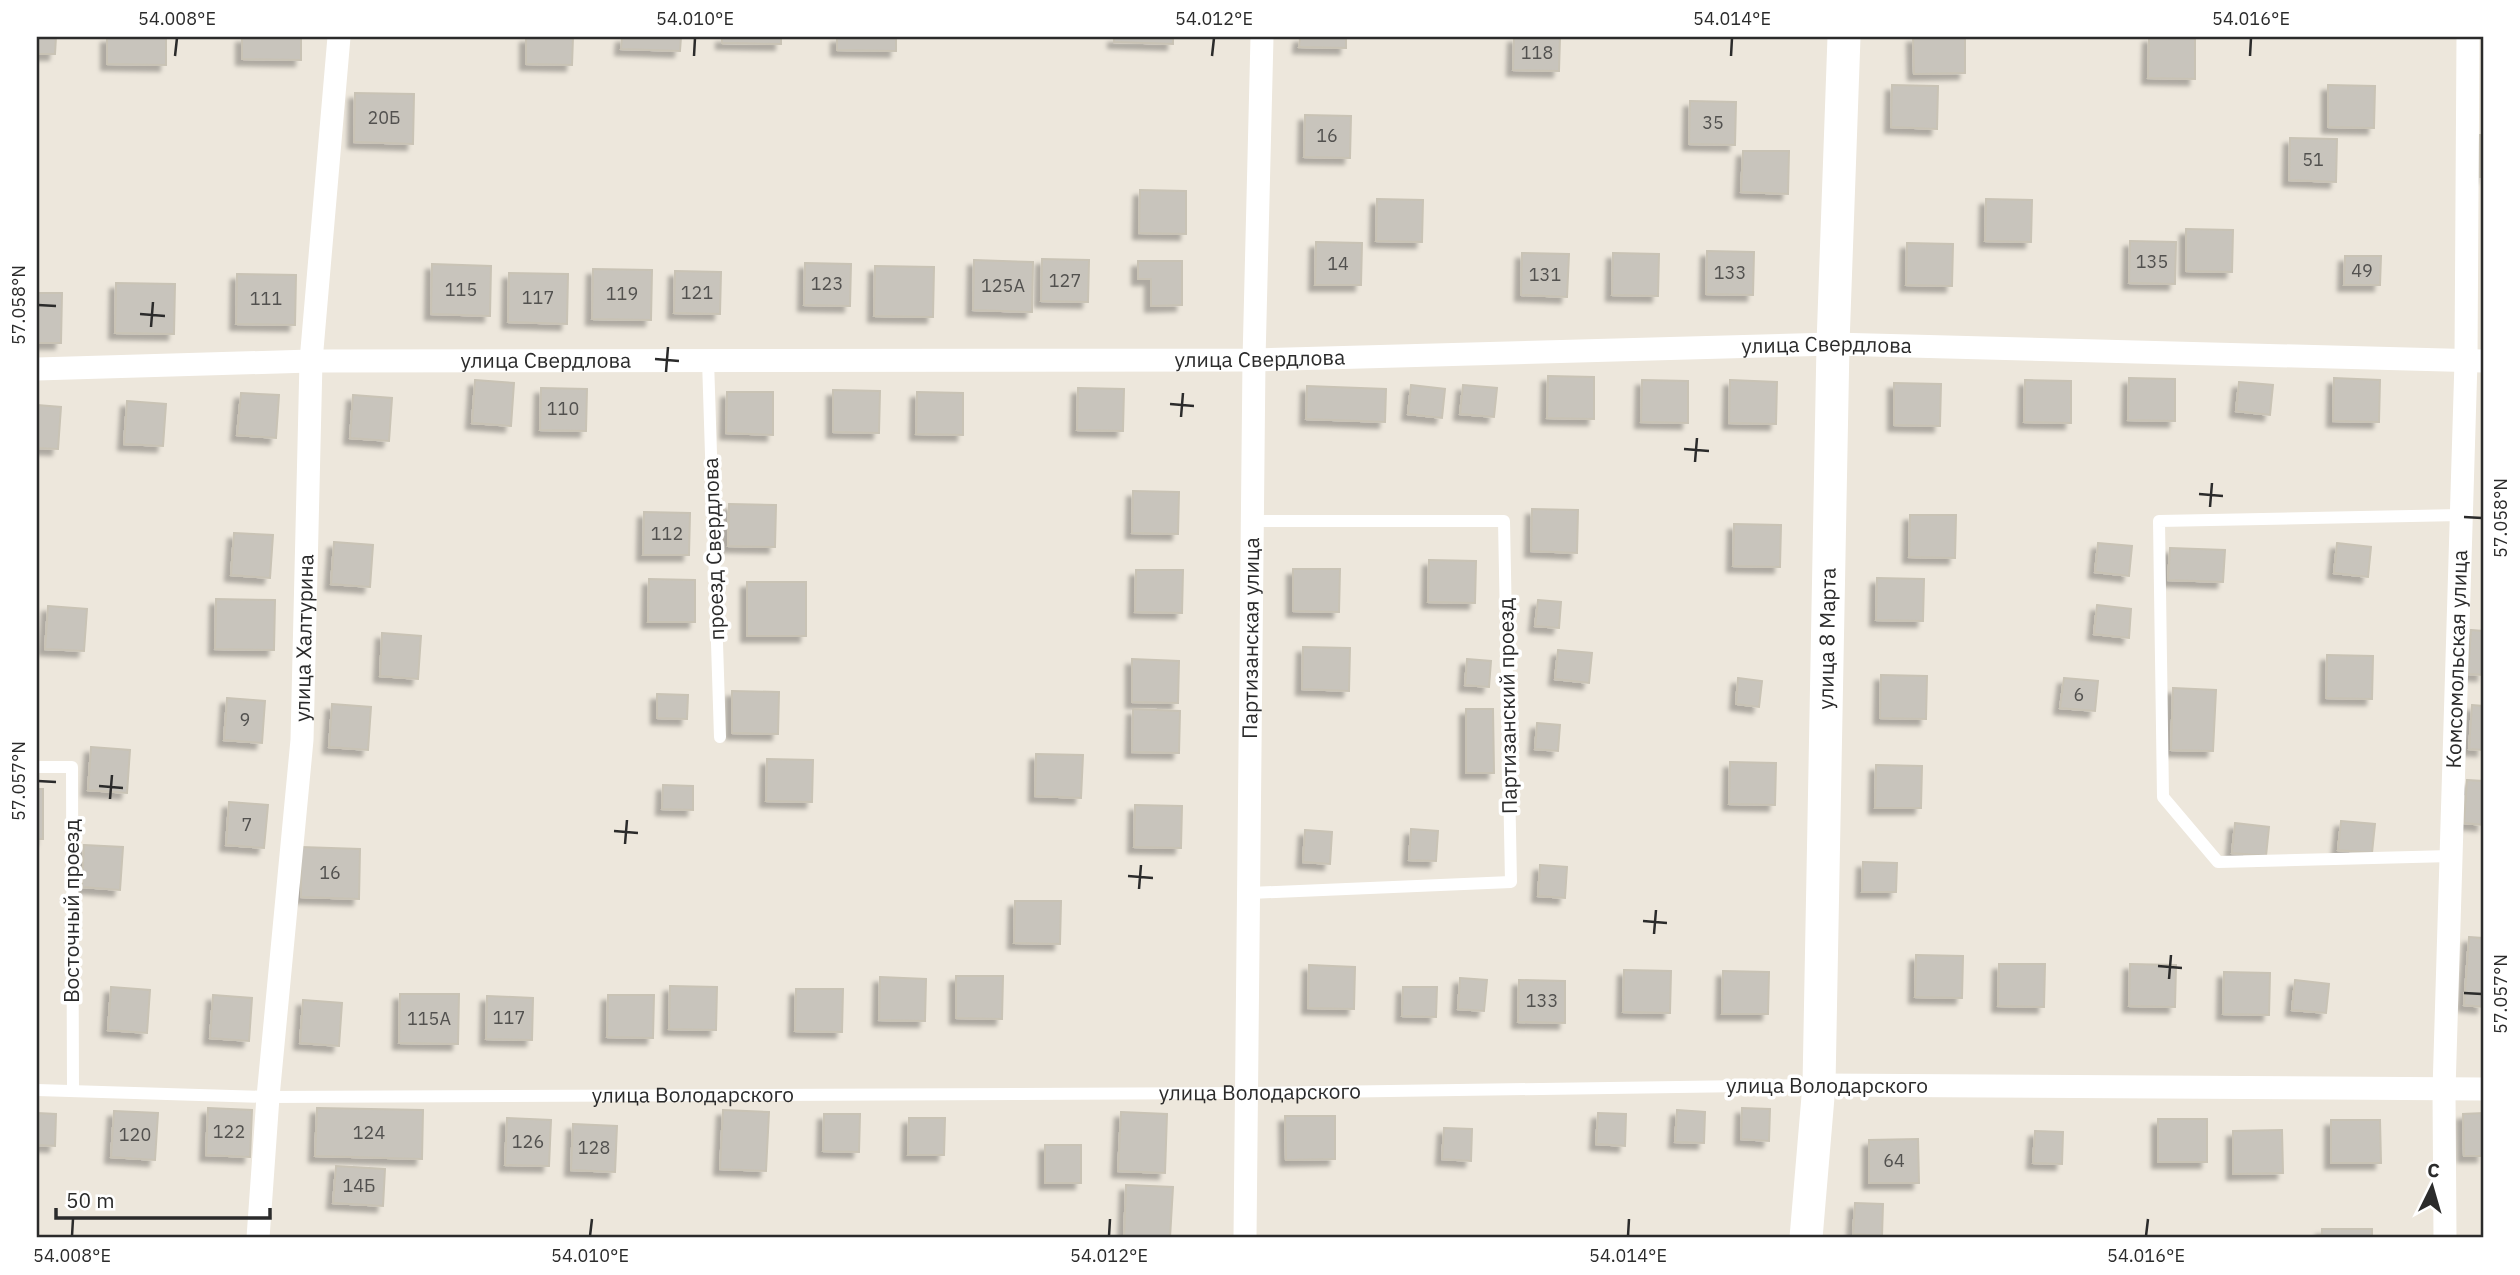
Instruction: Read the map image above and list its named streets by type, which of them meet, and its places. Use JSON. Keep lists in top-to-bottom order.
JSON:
{
  "streets": {
    "main road": ["улица 8 Марта"],
    "street": [
      "улица Свердлова",
      "Партизанская улица",
      "улица Халтурина",
      "Комсомольская улица",
      "улица Володарского"
    ],
    "lane": ["проезд Свердлова", "Партизанский проезд", "Восточный проезд"]
  },
  "crossings": [
    ["улица Свердлова", "проезд Свердлова"],
    ["улица Свердлова", "Партизанская улица"],
    ["улица Свердлова", "улица Халтурина"],
    ["улица Свердлова", "улица 8 Марта"],
    ["улица Свердлова", "Комсомольская улица"],
    ["Партизанская улица", "Партизанский проезд"],
    ["Партизанская улица", "улица Володарского"],
    ["улица Халтурина", "улица Володарского"],
    ["улица 8 Марта", "улица Володарского"],
    ["Комсомольская улица", "улица Володарского"],
    ["Восточный проезд", "улица Володарского"]
  ],
  "house_numbers": [
    "118",
    "20Б",
    "35",
    "16",
    "51",
    "135",
    "14",
    "49",
    "133",
    "131",
    "127",
    "123",
    "125А",
    "115",
    "121",
    "119",
    "117",
    "111",
    "110",
    "112",
    "6",
    "9",
    "7",
    "16",
    "133",
    "117",
    "115А",
    "122",
    "124",
    "120",
    "126",
    "128",
    "64",
    "14Б"
  ],
  "scale_bar": "50 m",
  "north": "top",
  "coordinates": [
    "54.008°E",
    "54.010°E",
    "54.012°E",
    "54.014°E",
    "54.016°E",
    "57.058°N",
    "57.057°N"
  ]
}
